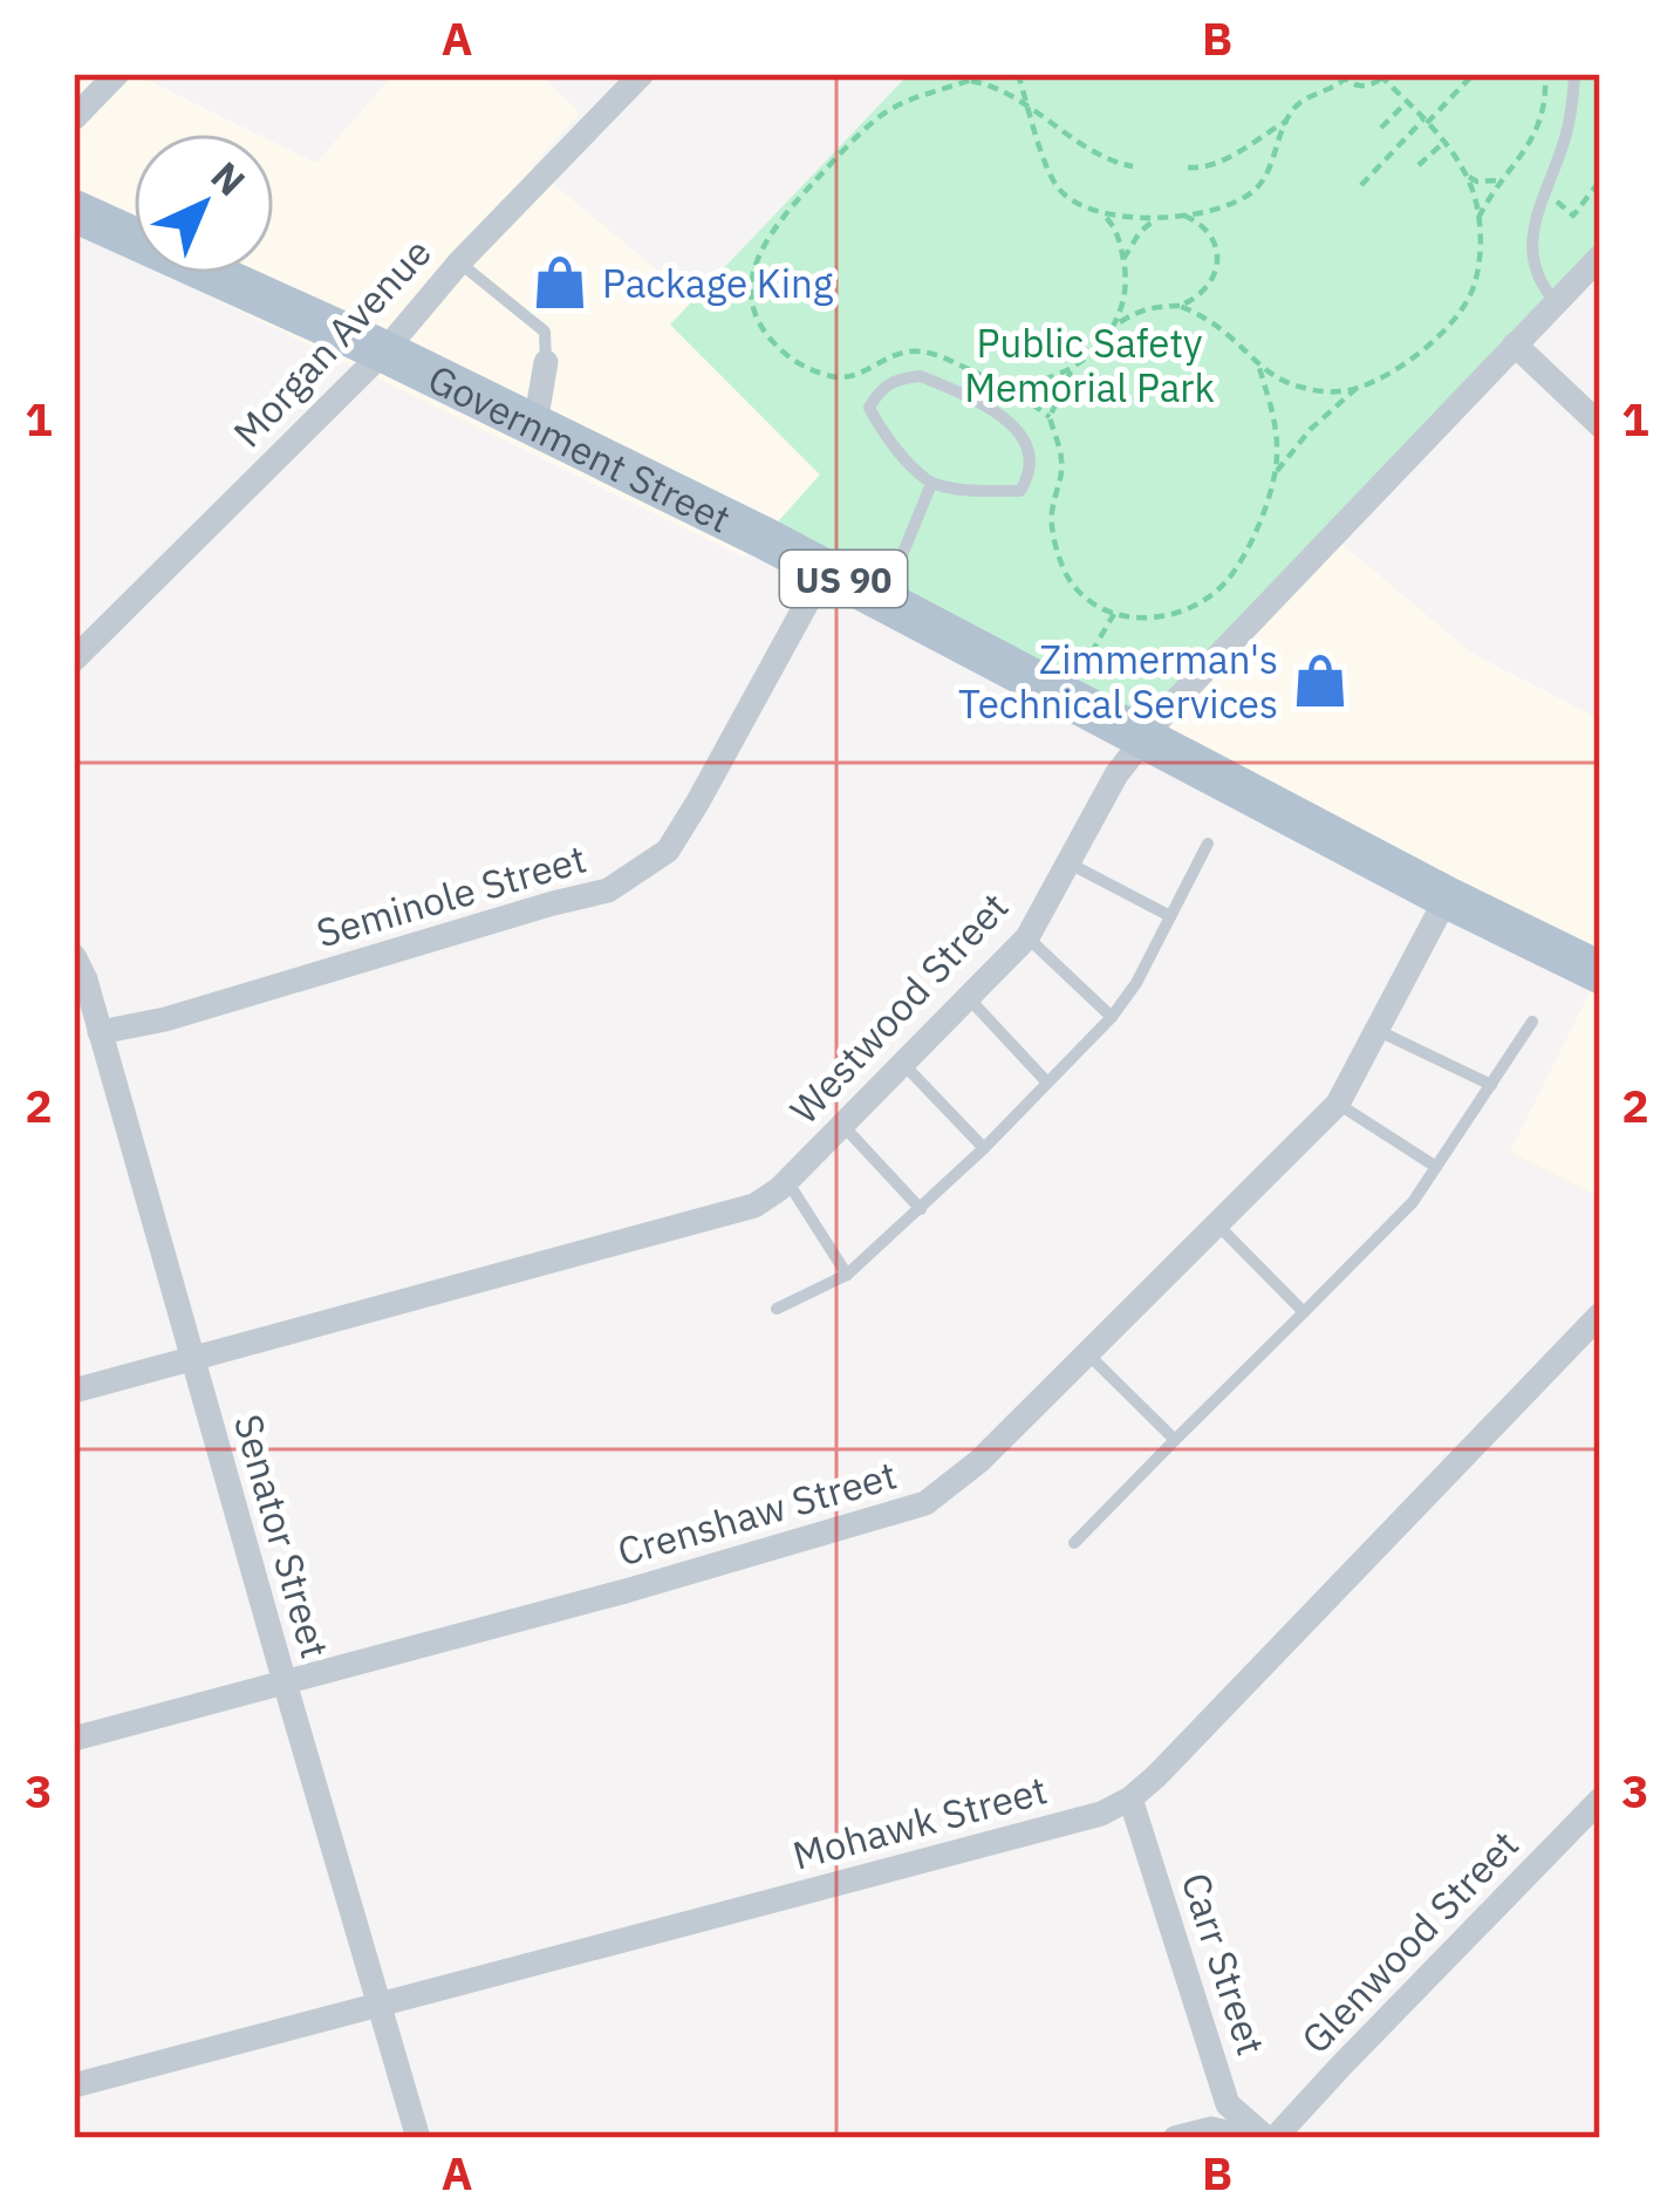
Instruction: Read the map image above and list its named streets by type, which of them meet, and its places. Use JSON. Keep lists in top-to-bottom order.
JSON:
{
  "streets": {
    "main road": ["Government Street", "US 90"],
    "street": [
      "Morgan Avenue",
      "Seminole Street",
      "Westwood Street",
      "Crenshaw Street",
      "Senator Street",
      "Mohawk Street",
      "Glenwood Street",
      "Carr Street"
    ]
  },
  "crossings": [
    ["Morgan Avenue", "Government Street"],
    ["Government Street", "Seminole Street"],
    ["Government Street", "Westwood Street"],
    ["Government Street", "Crenshaw Street"],
    ["Seminole Street", "Senator Street"],
    ["Westwood Street", "Senator Street"],
    ["Crenshaw Street", "Senator Street"],
    ["Senator Street", "Mohawk Street"],
    ["Mohawk Street", "Carr Street"],
    ["Glenwood Street", "Carr Street"]
  ],
  "parks": ["Public Safety Memorial Park"],
  "places": {
    "shop": ["Package King", "Zimmerman's Technical Services"]
  },
  "north": "top right",
  "grid": {
    "columns": ["A", "B"],
    "rows": ["1", "2", "3"]
  }
}
